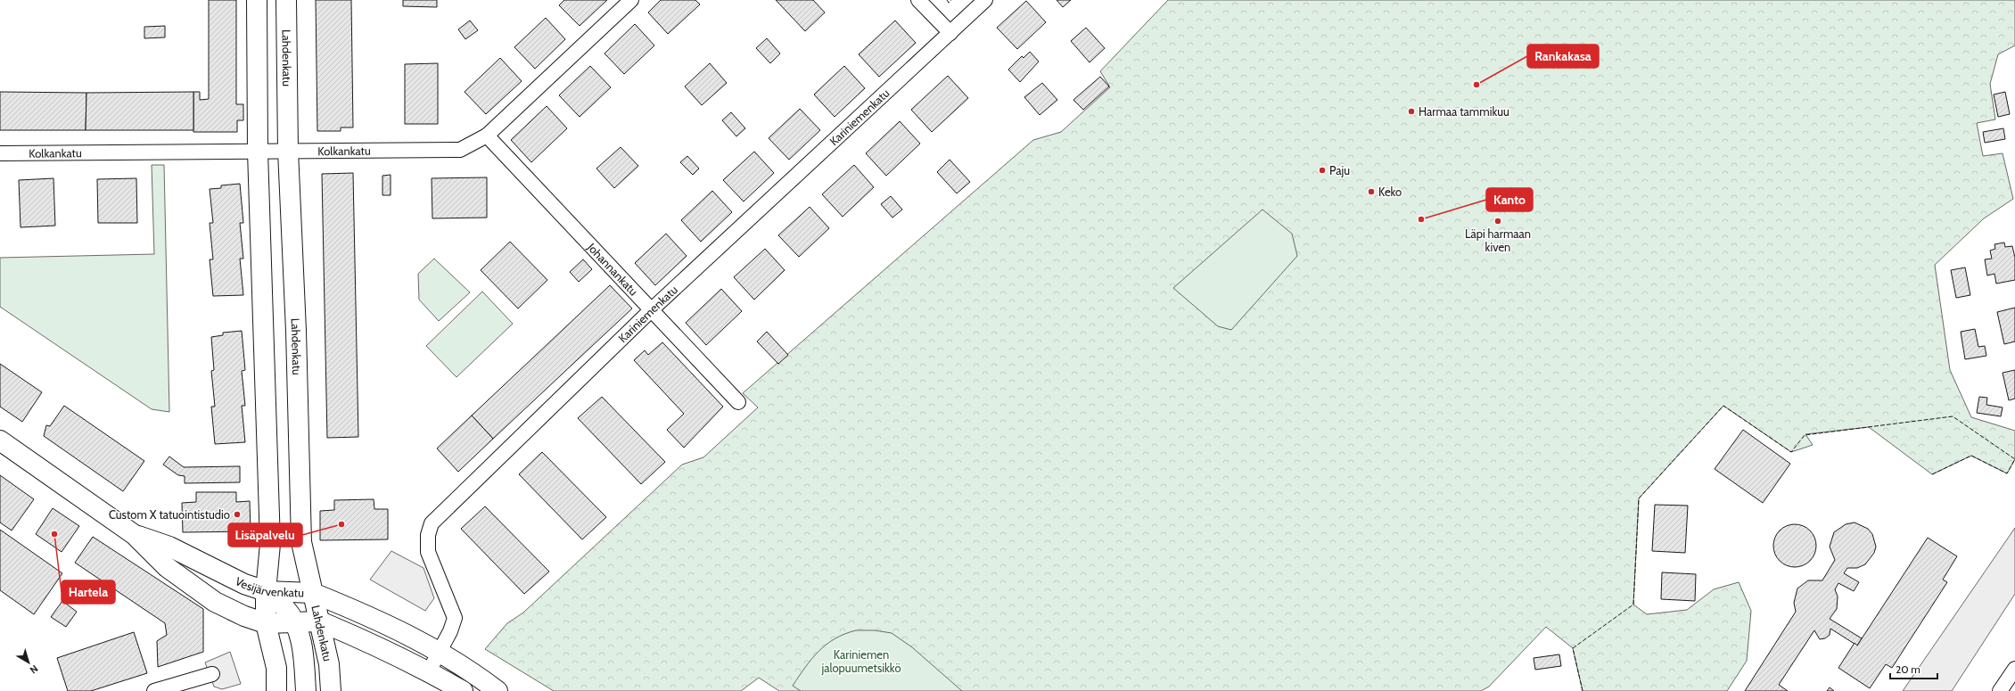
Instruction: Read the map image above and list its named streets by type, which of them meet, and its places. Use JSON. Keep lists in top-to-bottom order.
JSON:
{
  "streets": {
    "main road": ["Lahdenkatu", "Vesijärvenkatu"],
    "street": ["Kariniemenkatu", "Kolkankatu", "Johannankatu"]
  },
  "crossings": [
    ["Lahdenkatu", "Kolkankatu"],
    ["Lahdenkatu", "Vesijärvenkatu"],
    ["Kariniemenkatu", "Johannankatu"],
    ["Kariniemenkatu", "Vesijärvenkatu"],
    ["Kolkankatu", "Johannankatu"]
  ],
  "parks": ["Kariniemen jalopuumetsikkö"],
  "places": [
    "Rankakasa",
    "Harmaa tammikuu",
    "Paju",
    "Keko",
    "Kanto",
    "Läpi harmaan kiven",
    "Custom X tatuointistudio",
    "Lisäpalvelu",
    "Hartela"
  ],
  "scale_bar": "20 m",
  "north": "bottom right"
}
